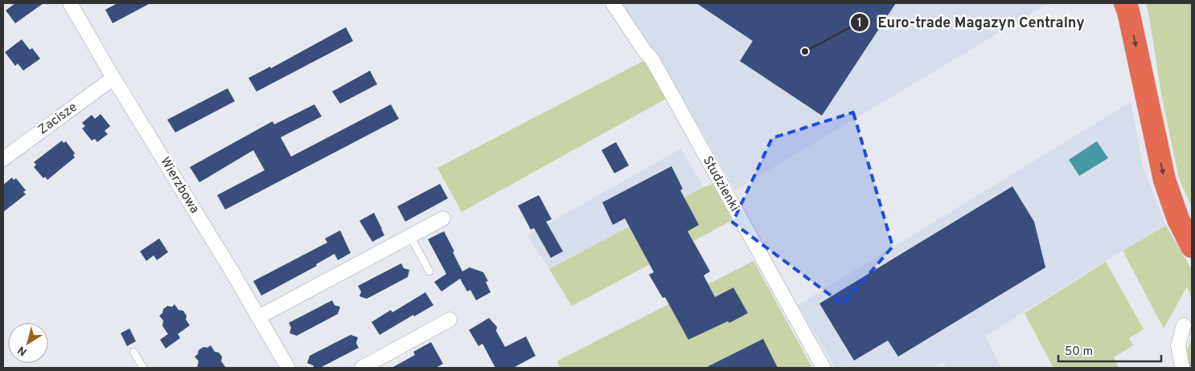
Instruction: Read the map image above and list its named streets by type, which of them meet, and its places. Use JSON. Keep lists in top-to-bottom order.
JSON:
{
  "streets": {
    "street": ["Zacisze", "Studzienki", "Wierzbowa"]
  },
  "crossings": [
    ["Zacisze", "Wierzbowa"]
  ],
  "places": ["Euro-trade Magazyn Centralny"],
  "scale_bar": "50 m",
  "north": "bottom left"
}
